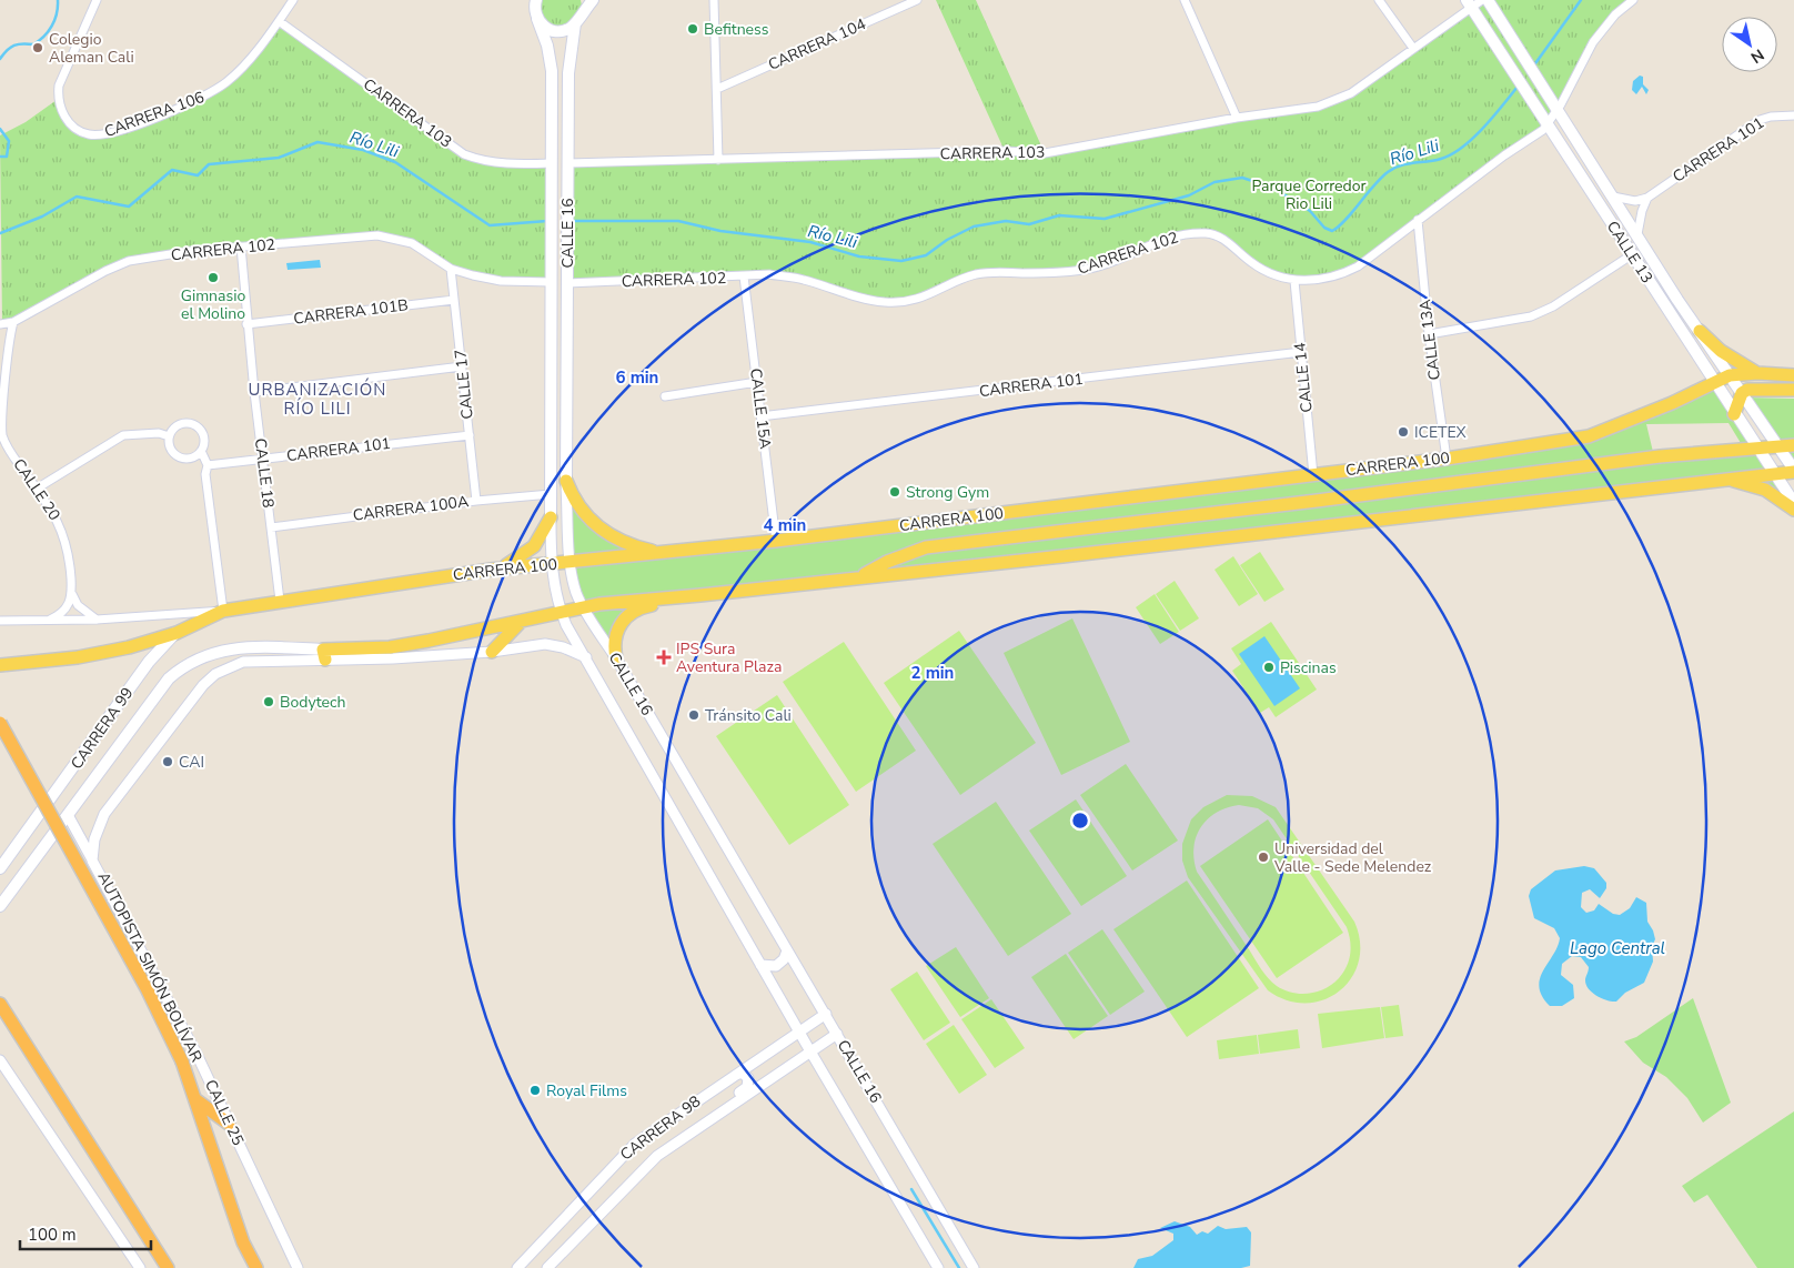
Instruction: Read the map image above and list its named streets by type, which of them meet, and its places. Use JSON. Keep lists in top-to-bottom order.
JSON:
{
  "streets": {
    "highway": ["AUTOPISTA SIMÓN BOLÍVAR"],
    "main road": [
      "CALLE 16",
      "CALLE 13",
      "CARRERA 100",
      "CARRERA 99"
    ],
    "street": [
      "CARRERA 104",
      "CARRERA 103",
      "CARRERA 106",
      "CARRERA 101",
      "CARRERA 102",
      "CARRERA 101B",
      "CALLE 13A",
      "CALLE 14",
      "CALLE 17",
      "CALLE 15A",
      "CALLE 18",
      "CALLE 20",
      "CARRERA 100A",
      "CALLE 25",
      "CARRERA 98"
    ]
  },
  "crossings": [
    ["CARRERA 103", "CARRERA 106"],
    ["CARRERA 103", "CALLE 16"],
    ["CARRERA 103", "CALLE 13"],
    ["CARRERA 101", "CALLE 14"],
    ["CARRERA 101", "CALLE 17"],
    ["CARRERA 101", "CALLE 15A"],
    ["CARRERA 101", "CALLE 18"],
    ["CALLE 16", "CARRERA 102"],
    ["CALLE 16", "CARRERA 100"],
    ["CALLE 16", "CARRERA 100A"],
    ["CALLE 16", "CARRERA 98"],
    ["CARRERA 102", "CALLE 13"],
    ["CARRERA 102", "CALLE 13A"],
    ["CARRERA 102", "CALLE 14"],
    ["CARRERA 102", "CALLE 17"],
    ["CARRERA 102", "CALLE 15A"],
    ["CARRERA 102", "CALLE 18"],
    ["CARRERA 102", "CALLE 20"],
    ["CALLE 13", "CARRERA 100"],
    ["CARRERA 101B", "CALLE 17"],
    ["CARRERA 101B", "CALLE 18"],
    ["CALLE 13A", "CARRERA 100"],
    ["CALLE 14", "CARRERA 100"],
    ["CALLE 17", "CARRERA 100A"],
    ["CALLE 15A", "CARRERA 100"],
    ["CARRERA 100", "CALLE 18"],
    ["CARRERA 100", "CARRERA 99"],
    ["CALLE 18", "CARRERA 100A"],
    ["CARRERA 99", "CALLE 25"]
  ],
  "districts": ["URBANIZACIÓN RÍO LILI"],
  "water": ["Río Lili", "Lago Central"],
  "parks": ["Parque Corredor Rio Lili"],
  "places": {
    "other": [
      "Befitness",
      "Colegio Aleman Cali",
      "Gimnasio el Molino",
      "ICETEX",
      "Strong Gym",
      "Piscinas",
      "Bodytech",
      "Tránsito Cali",
      "CAI",
      "Universidad del Valle - Sede Melendez",
      "Royal Films"
    ],
    "health": ["IPS Sura Aventura Plaza"]
  },
  "scale_bar": "100 m",
  "north": "bottom right",
  "rings": ["6 min", "4 min", "2 min"]
}
